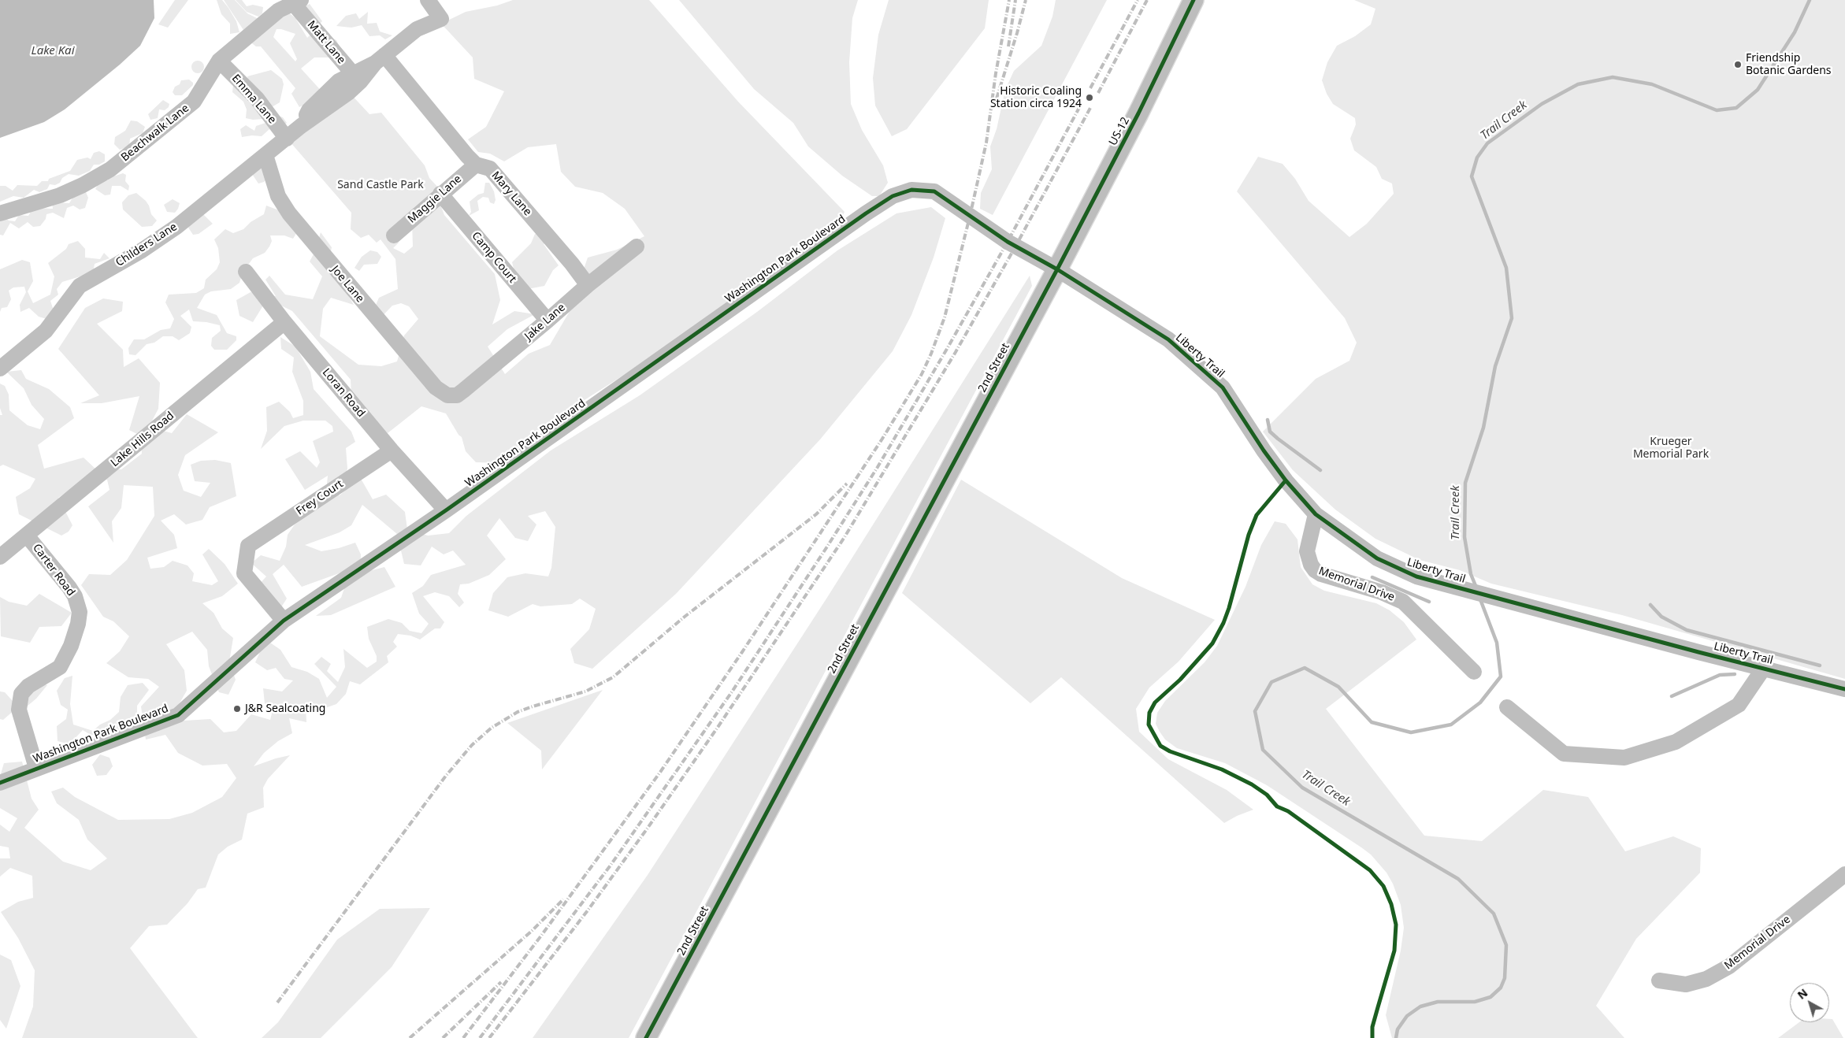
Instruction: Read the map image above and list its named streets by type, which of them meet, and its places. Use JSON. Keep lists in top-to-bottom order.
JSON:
{
  "streets": {
    "main road": ["US-12", "2nd Street"],
    "street": [
      "Matt Lane",
      "Emma Lane",
      "Beachwalk Lane",
      "Mary Lane",
      "Maggie Lane",
      "Childers Lane",
      "Camp Court",
      "Washington Park Boulevard",
      "Joe Lane",
      "Jake Lane",
      "Liberty Trail",
      "Loran Road",
      "Lake Hills Road",
      "Frey Court",
      "Carter Road",
      "Memorial Drive"
    ]
  },
  "crossings": [
    ["Matt Lane", "Beachwalk Lane"],
    ["Matt Lane", "Childers Lane"],
    ["Emma Lane", "Beachwalk Lane"],
    ["Emma Lane", "Childers Lane"],
    ["US-12", "Washington Park Boulevard"],
    ["US-12", "Liberty Trail"],
    ["US-12", "2nd Street"],
    ["Mary Lane", "Maggie Lane"],
    ["Mary Lane", "Childers Lane"],
    ["Mary Lane", "Jake Lane"],
    ["Maggie Lane", "Camp Court"],
    ["Childers Lane", "Joe Lane"],
    ["Camp Court", "Jake Lane"],
    ["Washington Park Boulevard", "Liberty Trail"],
    ["Washington Park Boulevard", "2nd Street"],
    ["Washington Park Boulevard", "Loran Road"],
    ["Washington Park Boulevard", "Frey Court"],
    ["Washington Park Boulevard", "Carter Road"],
    ["Joe Lane", "Jake Lane"],
    ["Liberty Trail", "2nd Street"],
    ["Liberty Trail", "Memorial Drive"],
    ["Loran Road", "Lake Hills Road"],
    ["Loran Road", "Frey Court"],
    ["Lake Hills Road", "Carter Road"]
  ],
  "water": ["Lake Kai", "Trail Creek"],
  "parks": ["Sand Castle Park", "Krueger Memorial Park"],
  "places": ["Friendship Botanic Gardens", "Historic Coaling Station circa 1924", "J&R Sealcoating"],
  "north": "top left"
}
